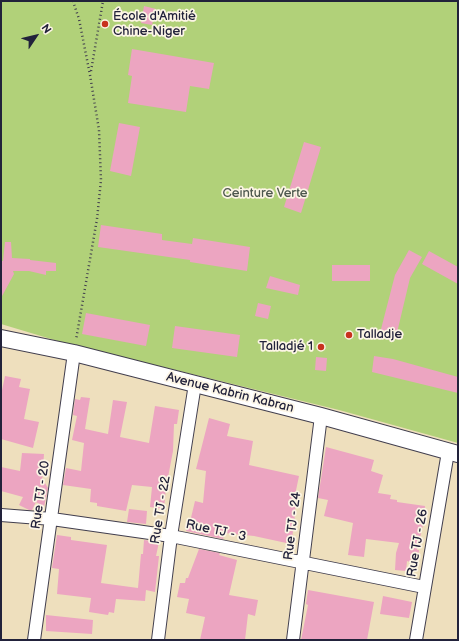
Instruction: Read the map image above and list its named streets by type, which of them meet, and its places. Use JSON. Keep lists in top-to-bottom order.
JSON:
{
  "streets": {
    "street": [
      "Avenue Kabrin Kabran",
      "Rue TJ - 20",
      "Rue TJ - 22",
      "Rue TJ - 24",
      "Rue TJ - 3",
      "Rue TJ - 26"
    ]
  },
  "crossings": [
    ["Avenue Kabrin Kabran", "Rue TJ - 20"],
    ["Avenue Kabrin Kabran", "Rue TJ - 22"],
    ["Avenue Kabrin Kabran", "Rue TJ - 24"],
    ["Avenue Kabrin Kabran", "Rue TJ - 26"],
    ["Rue TJ - 20", "Rue TJ - 3"],
    ["Rue TJ - 22", "Rue TJ - 3"],
    ["Rue TJ - 24", "Rue TJ - 3"],
    ["Rue TJ - 3", "Rue TJ - 26"]
  ],
  "parks": ["Ceinture Verte"],
  "places": ["École d'Amitié Chine-Niger", "Talladje", "Talladjé 1"],
  "north": "top right"
}
